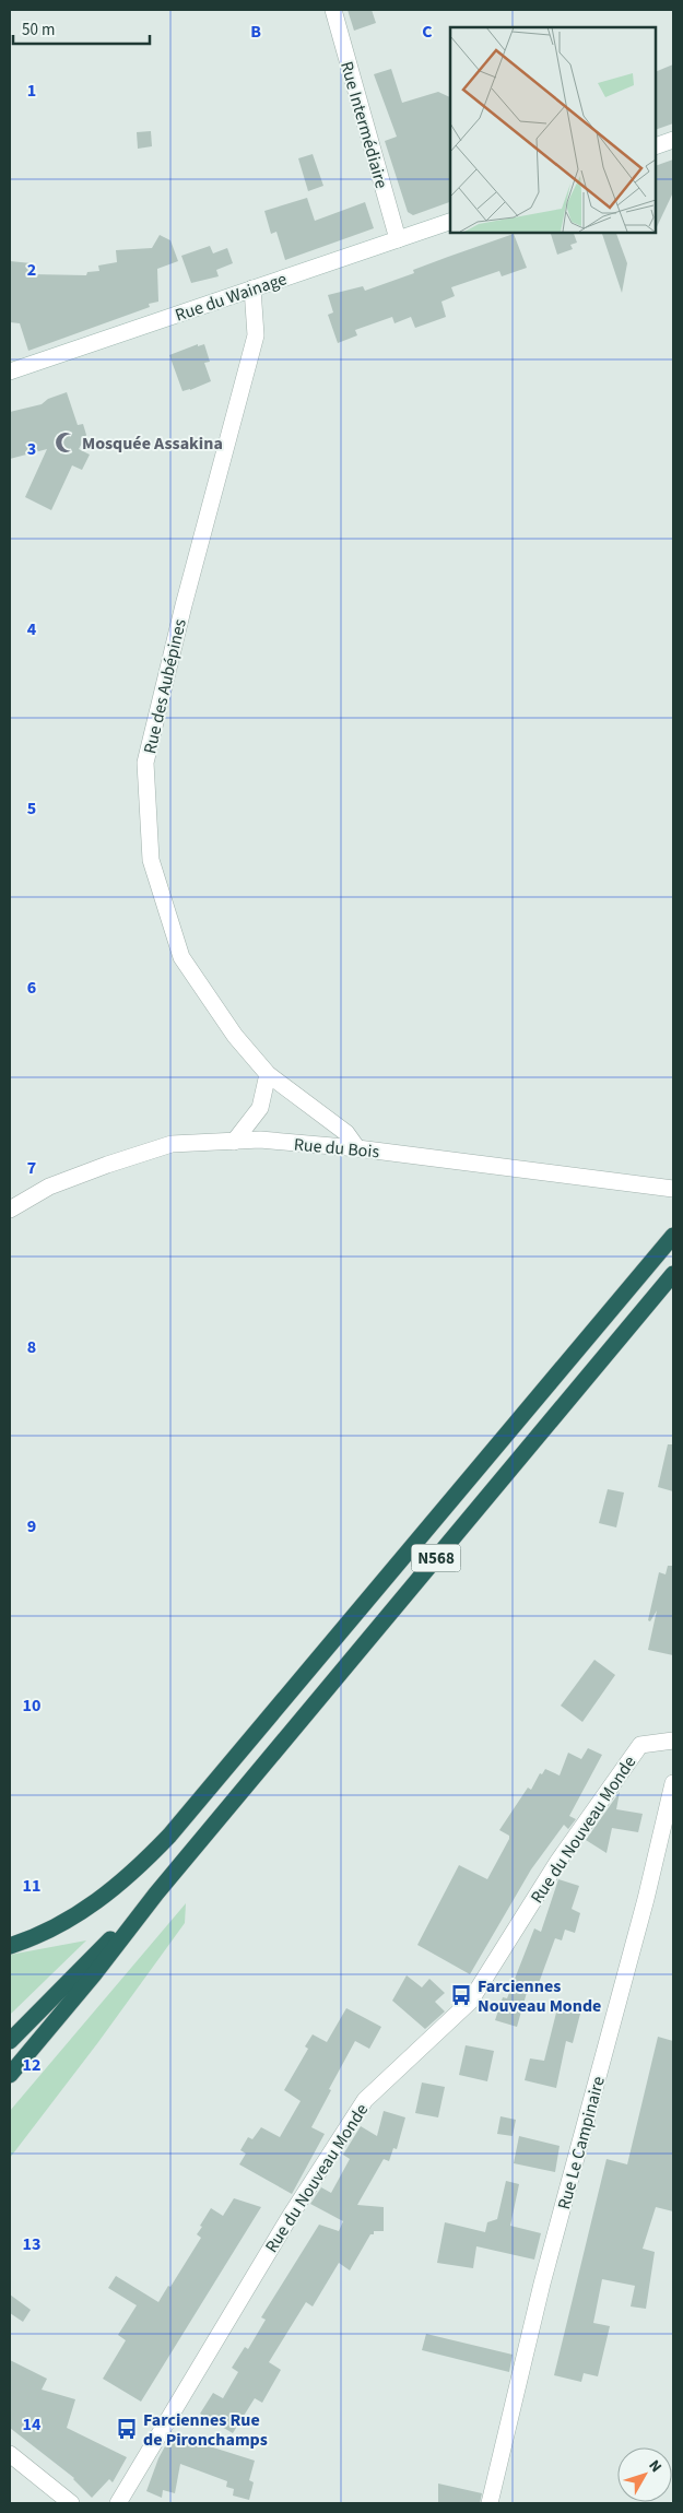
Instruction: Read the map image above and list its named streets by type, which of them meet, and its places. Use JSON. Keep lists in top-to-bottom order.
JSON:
{
  "streets": {
    "highway": ["N568"],
    "street": [
      "Rue Intermédiaire",
      "Rue du Wainage",
      "Rue des Aubépines",
      "Rue du Bois",
      "Rue du Nouveau Monde",
      "Rue Le Campinaire"
    ]
  },
  "crossings": [
    ["Rue Intermédiaire", "Rue du Wainage"],
    ["Rue du Wainage", "Rue des Aubépines"],
    ["Rue des Aubépines", "Rue du Bois"]
  ],
  "places": {
    "mosque": ["Mosquée Assakina"],
    "bus stop": ["Farciennes Nouveau Monde", "Farciennes Rue de Pironchamps"]
  },
  "scale_bar": "50 m",
  "north": "top right",
  "grid": {
    "columns": ["B", "C"],
    "rows": [
      "1",
      "2",
      "3",
      "4",
      "5",
      "6",
      "7",
      "8",
      "9",
      "10",
      "11",
      "12",
      "13",
      "14"
    ]
  }
}
